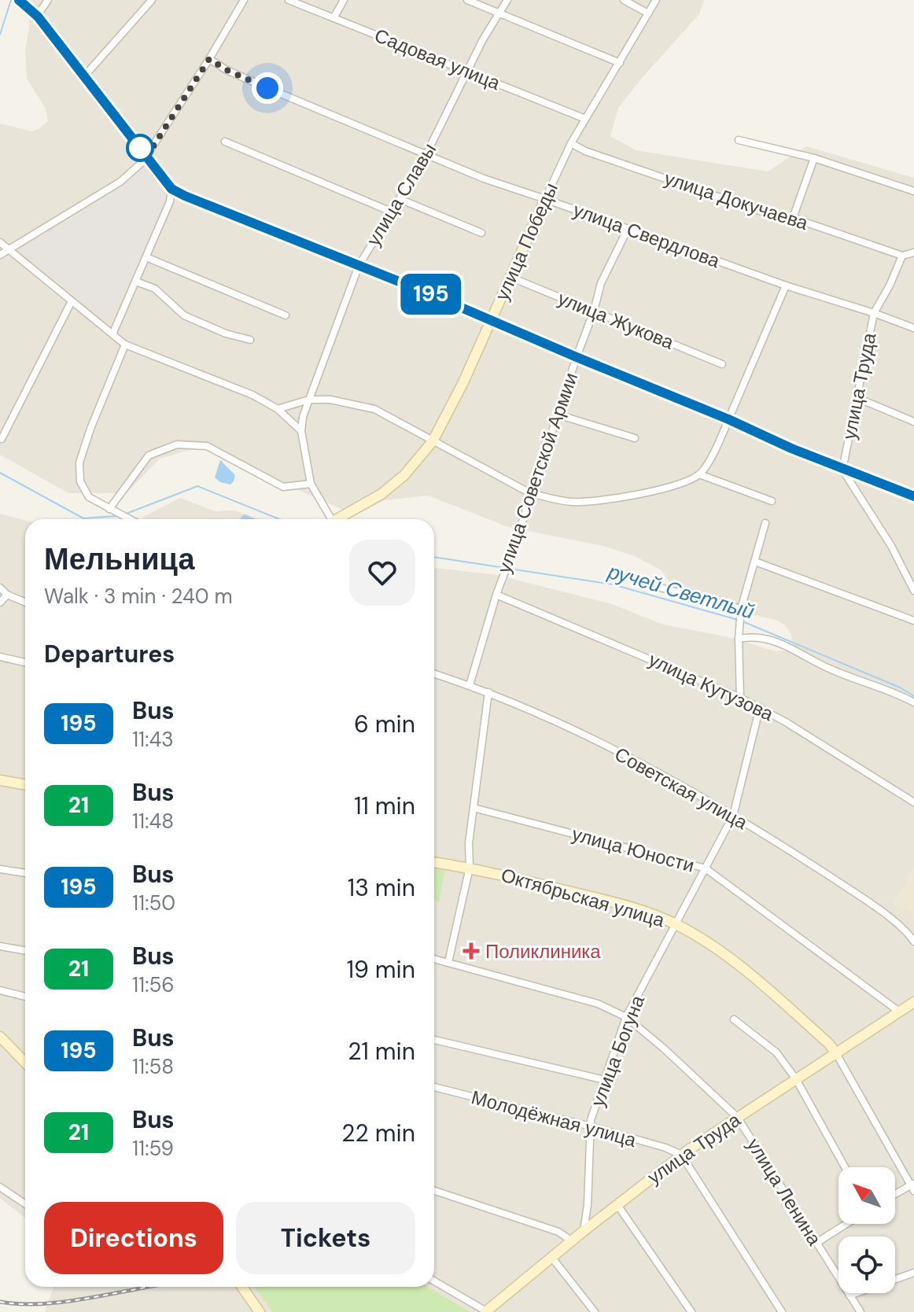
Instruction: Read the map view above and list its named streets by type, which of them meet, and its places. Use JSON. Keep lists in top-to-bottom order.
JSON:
{
  "streets": {
    "street": [
      "Садовая улица",
      "улица Славы",
      "улица Докучаева",
      "улица Свердлова",
      "улица Победы",
      "улица Жукова",
      "улица Труда",
      "улица Советской Армии",
      "улица Кутузова",
      "Советская улица",
      "улица Юности",
      "Октябрьская улица",
      "улица Богуна",
      "Молодёжная улица",
      "улица Ленина"
    ]
  },
  "crossings": [
    ["Садовая улица", "улица Славы"],
    ["Садовая улица", "улица Победы"],
    ["улица Славы", "улица Свердлова"],
    ["улица Докучаева", "улица Победы"],
    ["улица Докучаева", "улица Труда"],
    ["улица Свердлова", "улица Победы"],
    ["улица Свердлова", "улица Труда"],
    ["улица Свердлова", "улица Советской Армии"],
    ["улица Победы", "улица Жукова"],
    ["улица Жукова", "улица Советской Армии"],
    ["улица Труда", "улица Юности"],
    ["улица Труда", "Октябрьская улица"],
    ["улица Труда", "улица Богуна"],
    ["улица Труда", "Молодёжная улица"],
    ["улица Труда", "улица Ленина"],
    ["улица Советской Армии", "улица Кутузова"],
    ["улица Советской Армии", "Советская улица"],
    ["улица Кутузова", "улица Богуна"],
    ["Советская улица", "улица Богуна"],
    ["улица Юности", "улица Богуна"],
    ["Октябрьская улица", "улица Богуна"],
    ["улица Богуна", "Молодёжная улица"],
    ["улица Богуна", "улица Ленина"]
  ],
  "water": ["ручей Светлый"],
  "places": {
    "health": ["Поликлиника"]
  },
  "lines": ["bus line 195"],
  "north": "top left",
  "page": {
    "on_map": "195",
    "heading": [
      ["Мельница", "Walk · 3 min · 240 m"],
      "Departures"
    ],
    "list": [
      {
        "mark": "195",
        "name": "Bus",
        "note": "11:43",
        "value": "6 min"
      },
      {
        "mark": "21",
        "name": "Bus",
        "note": "11:48",
        "value": "11 min"
      },
      {
        "mark": "195",
        "name": "Bus",
        "note": "11:50",
        "value": "13 min"
      },
      {
        "mark": "21",
        "name": "Bus",
        "note": "11:56",
        "value": "19 min"
      },
      {
        "mark": "195",
        "name": "Bus",
        "note": "11:58",
        "value": "21 min"
      },
      {
        "mark": "21",
        "name": "Bus",
        "note": "11:59",
        "value": "22 min"
      }
    ],
    "buttons": ["Directions", "Tickets"]
  }
}
